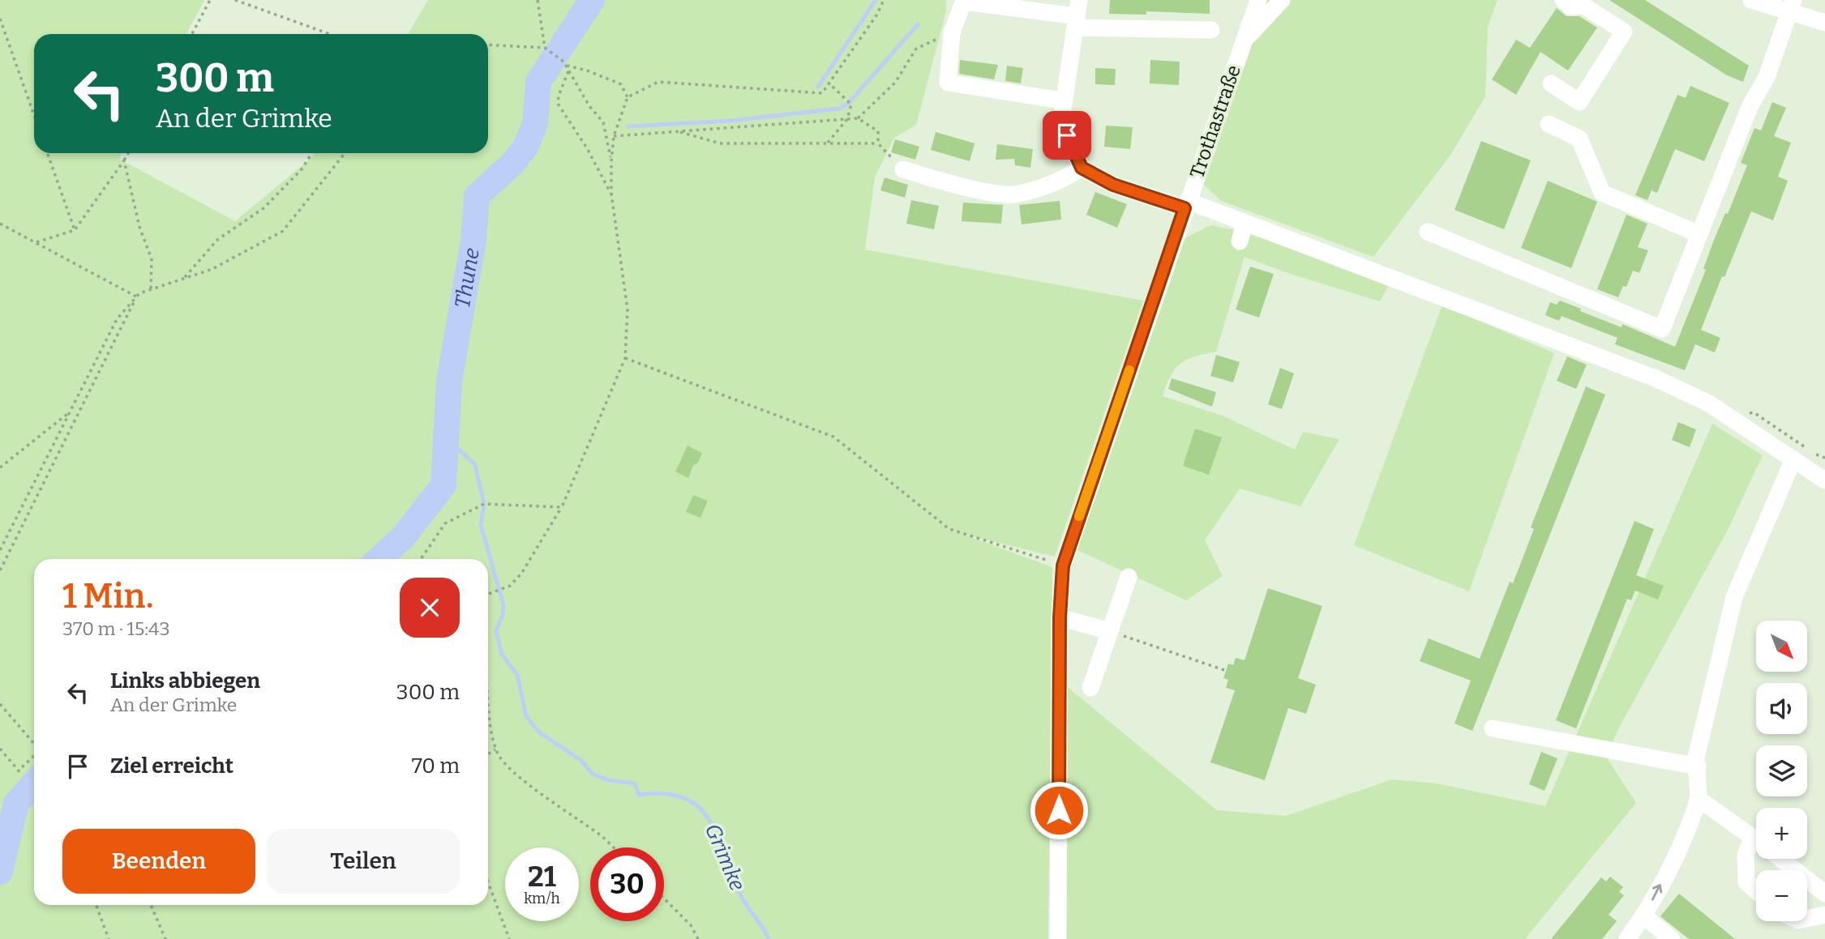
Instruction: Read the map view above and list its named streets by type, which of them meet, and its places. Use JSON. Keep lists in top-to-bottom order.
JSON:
{
  "streets": {
    "street": ["Trothastraße"]
  },
  "water": ["Thune", "Grimke"],
  "north": "bottom right",
  "page": {
    "turn": ["300 m", "An der Grimke"],
    "heading": ["1 Min.", "370 m · 15:43"],
    "map_buttons": ["+", "−"],
    "list": [
      {
        "name": "Links abbiegen",
        "note": "An der Grimke",
        "value": "300 m"
      },
      {
        "name": "Ziel erreicht",
        "value": "70 m"
      }
    ],
    "buttons": ["Beenden", "Teilen"],
    "speed": "21 km/h",
    "limit": "30"
  }
}
